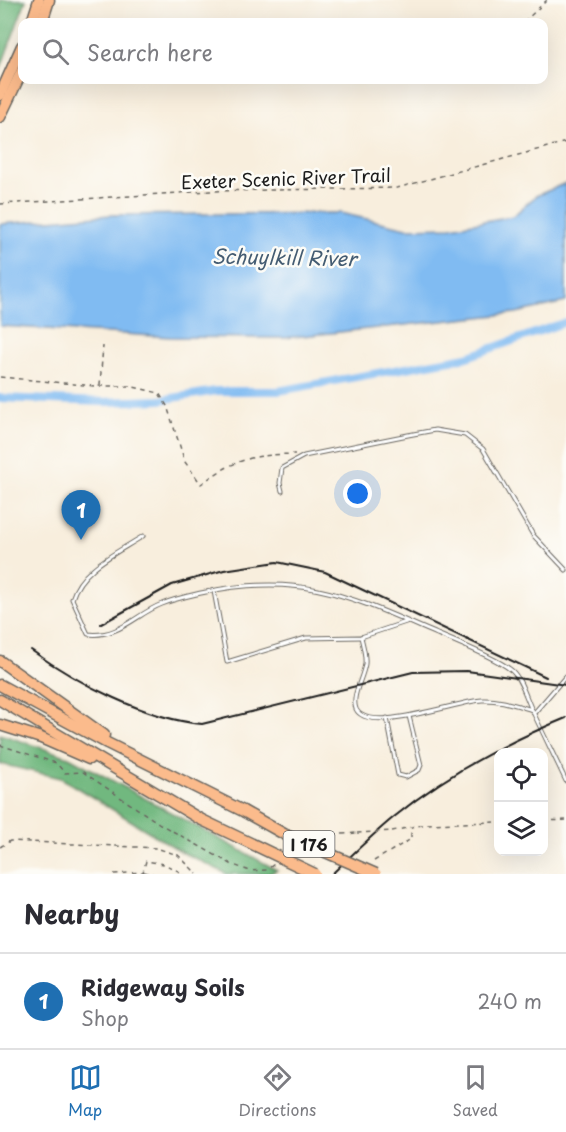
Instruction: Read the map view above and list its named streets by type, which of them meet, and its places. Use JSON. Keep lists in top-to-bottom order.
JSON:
{
  "streets": {
    "highway": ["I 176"],
    "path": ["Exeter Scenic River Trail"]
  },
  "water": ["Schuylkill River"],
  "page": {
    "search": "Search here",
    "pins": "1",
    "heading": "Nearby",
    "list": [
      {
        "mark": "1",
        "name": "Ridgeway Soils",
        "note": "Shop",
        "value": "240 m"
      }
    ],
    "nav": ["Map", "Directions", "Saved"]
  }
}
